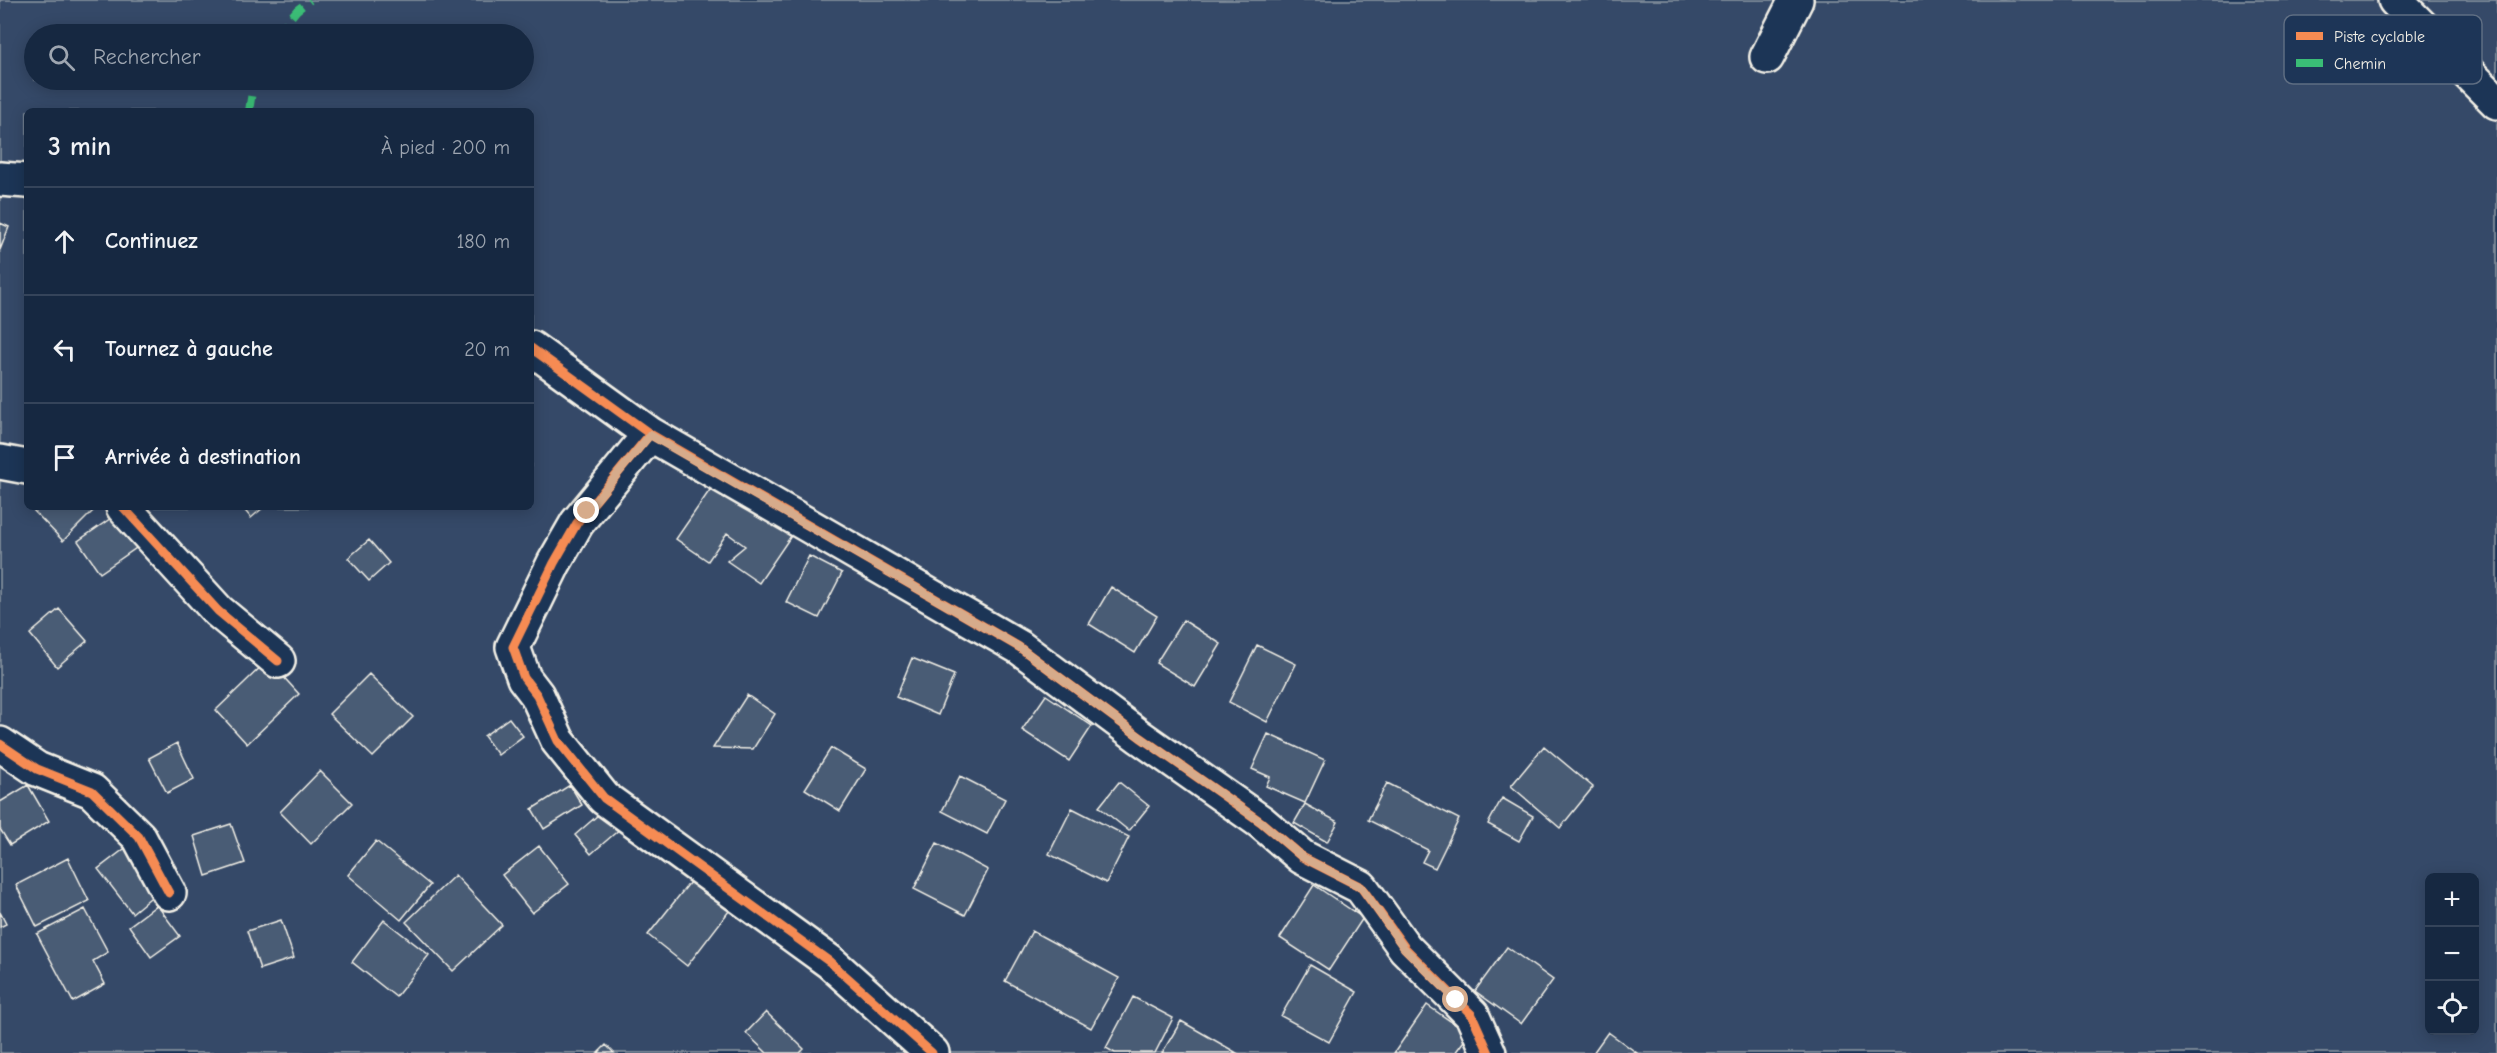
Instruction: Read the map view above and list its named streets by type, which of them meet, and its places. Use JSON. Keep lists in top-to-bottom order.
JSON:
{
  "legend": ["Piste cyclable", "Chemin"],
  "page": {
    "search": "Rechercher",
    "heading": ["3 min", "À pied · 200 m"],
    "list": [
      ["Continuez", "180 m"],
      ["Tournez à gauche", "20 m"],
      "Arrivée à destination"
    ],
    "map_buttons": ["+", "−"]
  }
}
